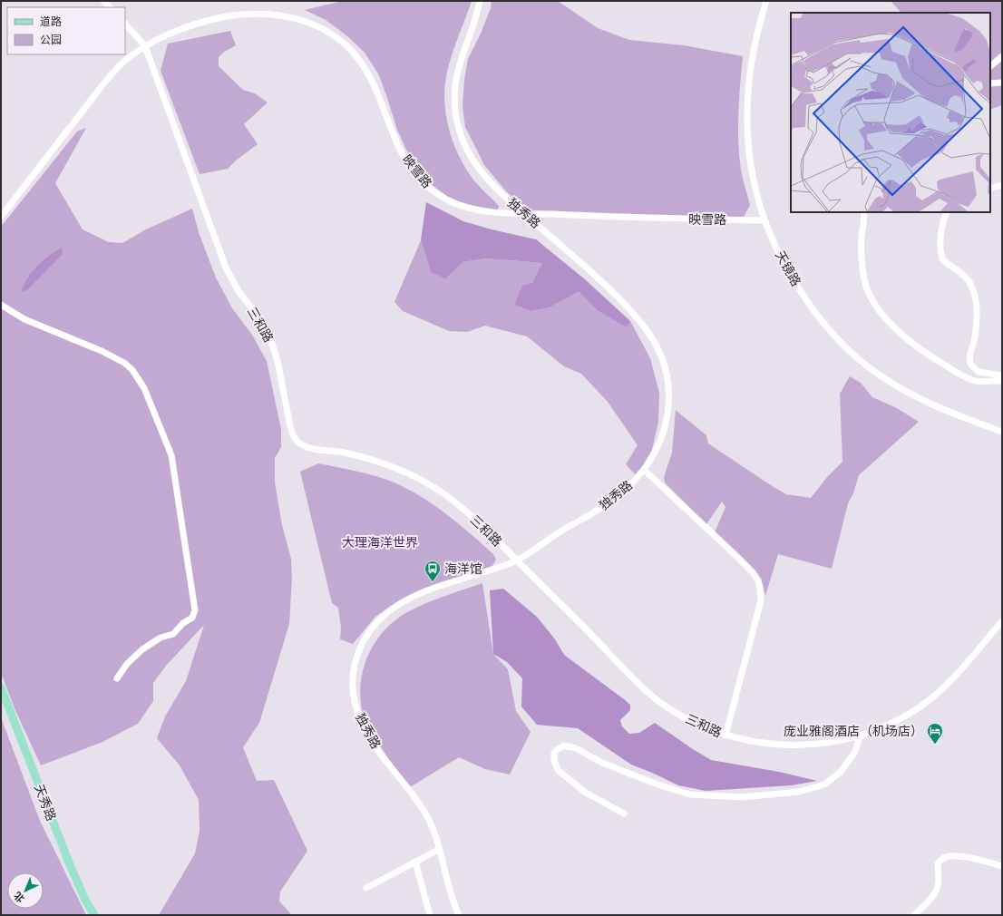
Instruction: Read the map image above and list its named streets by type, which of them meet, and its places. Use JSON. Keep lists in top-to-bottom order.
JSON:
{
  "streets": {
    "main road": ["天秀路"],
    "street": [
      "映雪路",
      "独秀路",
      "天镜路",
      "三和路"
    ]
  },
  "crossings": [
    ["映雪路", "独秀路"],
    ["映雪路", "天镜路"],
    ["映雪路", "三和路"],
    ["独秀路", "三和路"]
  ],
  "parks": ["大理海洋世界"],
  "places": {
    "bus stop": ["海洋馆"],
    "hotel": ["庞业雅阁酒店（机场店）"]
  },
  "legend": ["道路", "公园"],
  "north": "bottom left"
}
